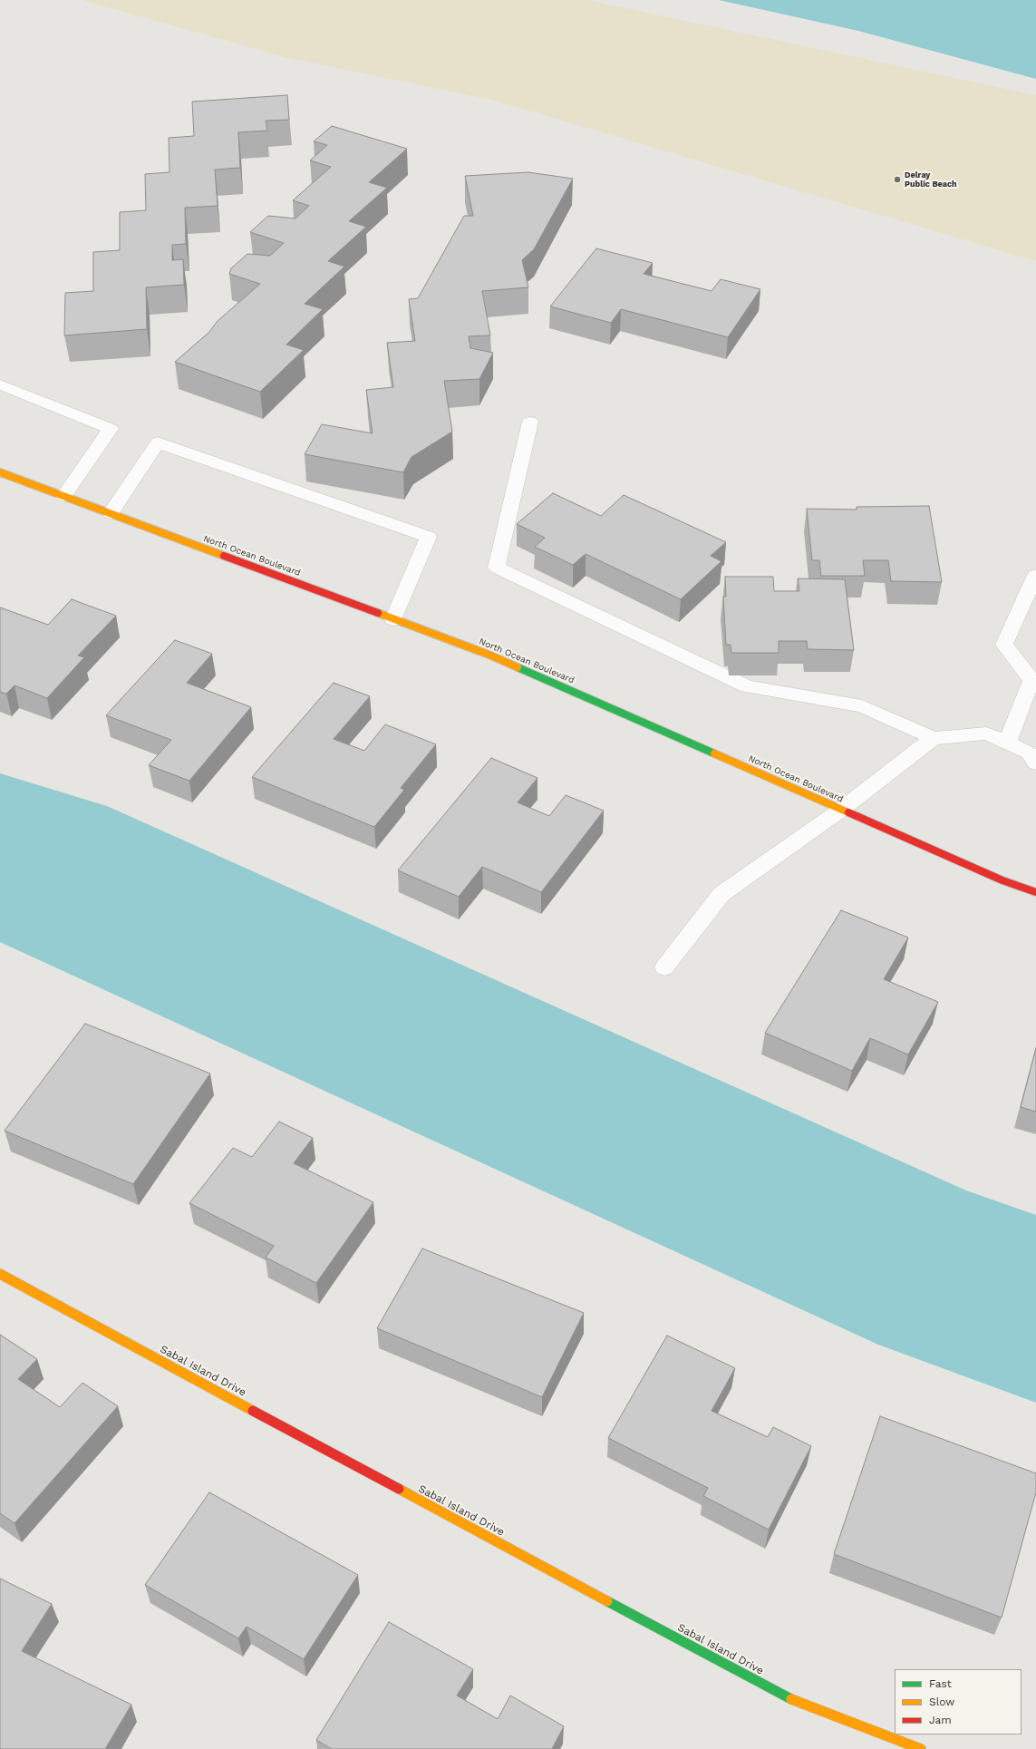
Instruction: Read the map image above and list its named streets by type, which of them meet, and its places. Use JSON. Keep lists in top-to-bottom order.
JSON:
{
  "streets": {
    "main road": ["North Ocean Boulevard", "Sabal Island Drive"]
  },
  "places": ["Delray Public Beach"],
  "legend": ["Fast", "Slow", "Jam"]
}
